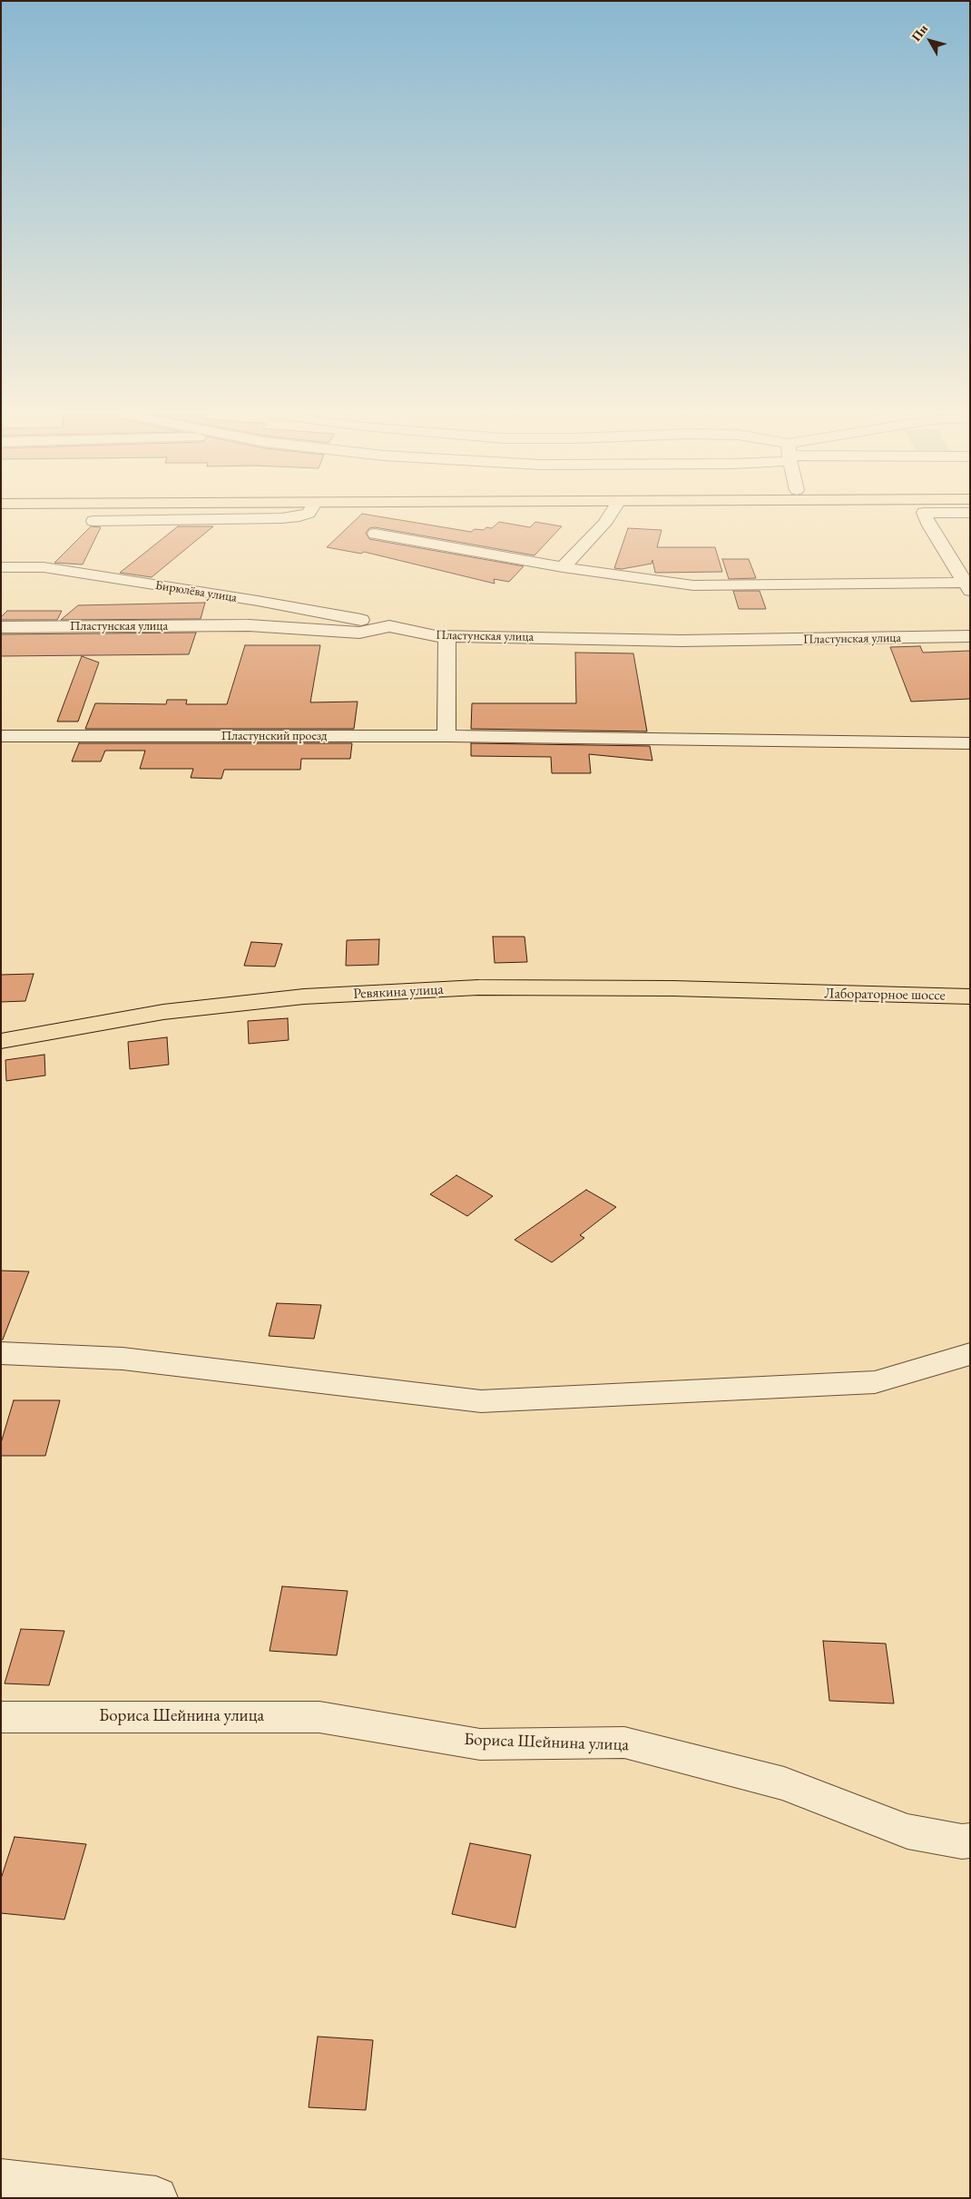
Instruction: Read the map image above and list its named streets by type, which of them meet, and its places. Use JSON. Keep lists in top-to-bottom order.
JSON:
{
  "streets": {
    "main road": ["Ревякина улица", "Лабораторное шоссе"],
    "street": [
      "Бирюлёва улица",
      "Пластунская улица",
      "Пластунский проезд",
      "Бориса Шейнина улица"
    ]
  },
  "crossings": [
    ["Бирюлёва улица", "Пластунская улица"],
    ["Ревякина улица", "Лабораторное шоссе"]
  ],
  "north": "top left"
}
